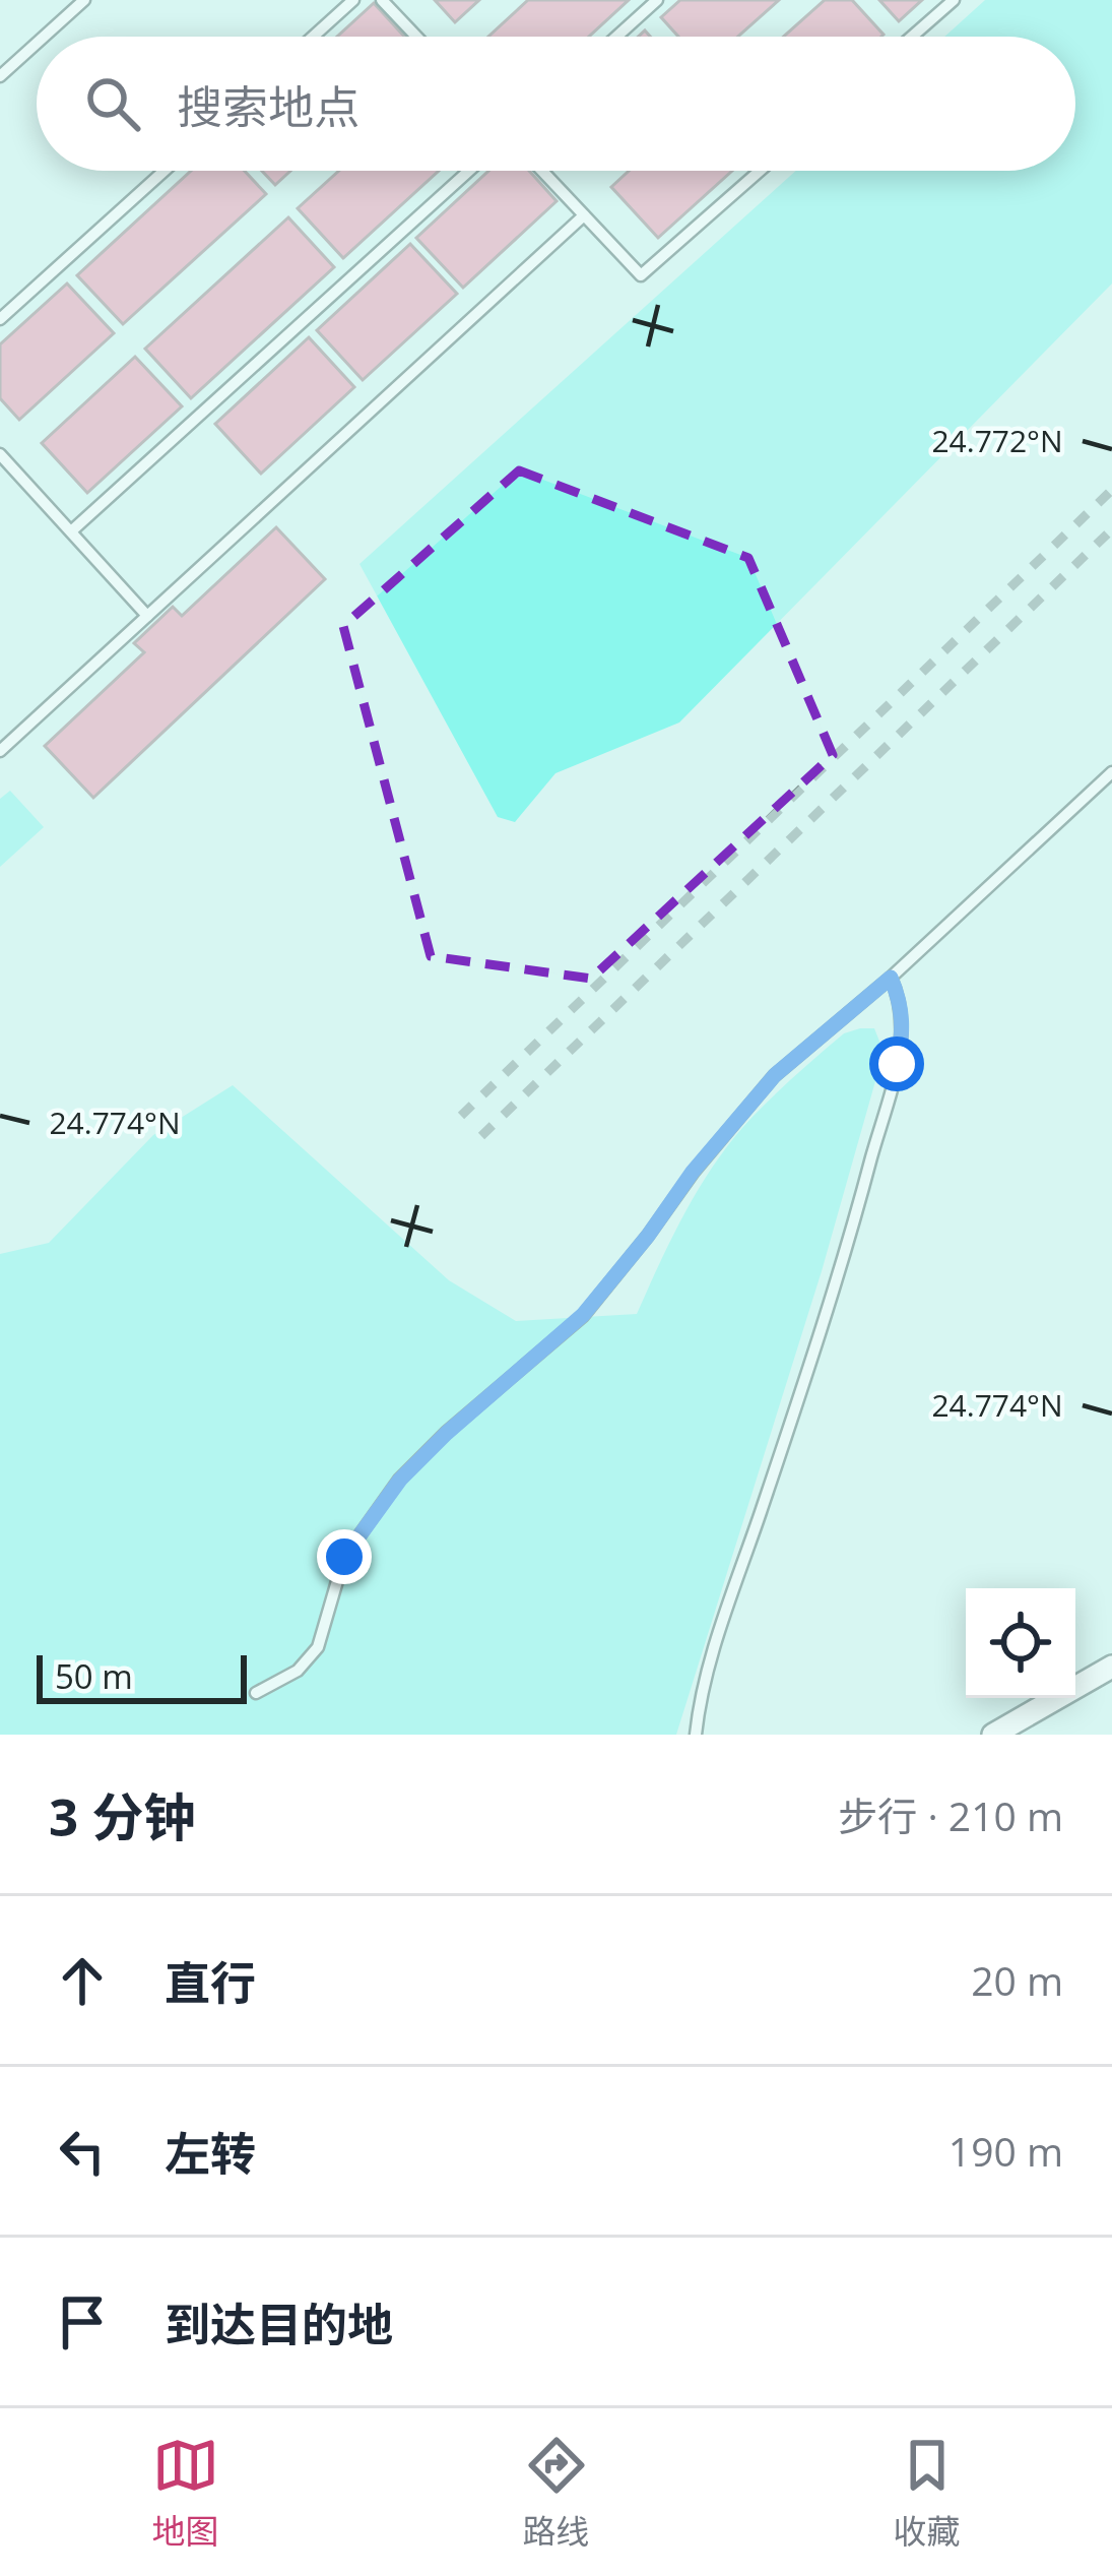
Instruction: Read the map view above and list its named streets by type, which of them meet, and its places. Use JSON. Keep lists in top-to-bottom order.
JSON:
{
  "scale_bar": "50 m",
  "page": {
    "search": "搜索地点",
    "scale": "50 m",
    "heading": ["3 分钟", "步行 · 210 m"],
    "list": [
      ["直行", "20 m"],
      ["左转", "190 m"],
      "到达目的地"
    ],
    "nav": ["地图", "路线", "收藏"]
  },
  "coordinates": ["24.772°N", "24.774°N"]
}
